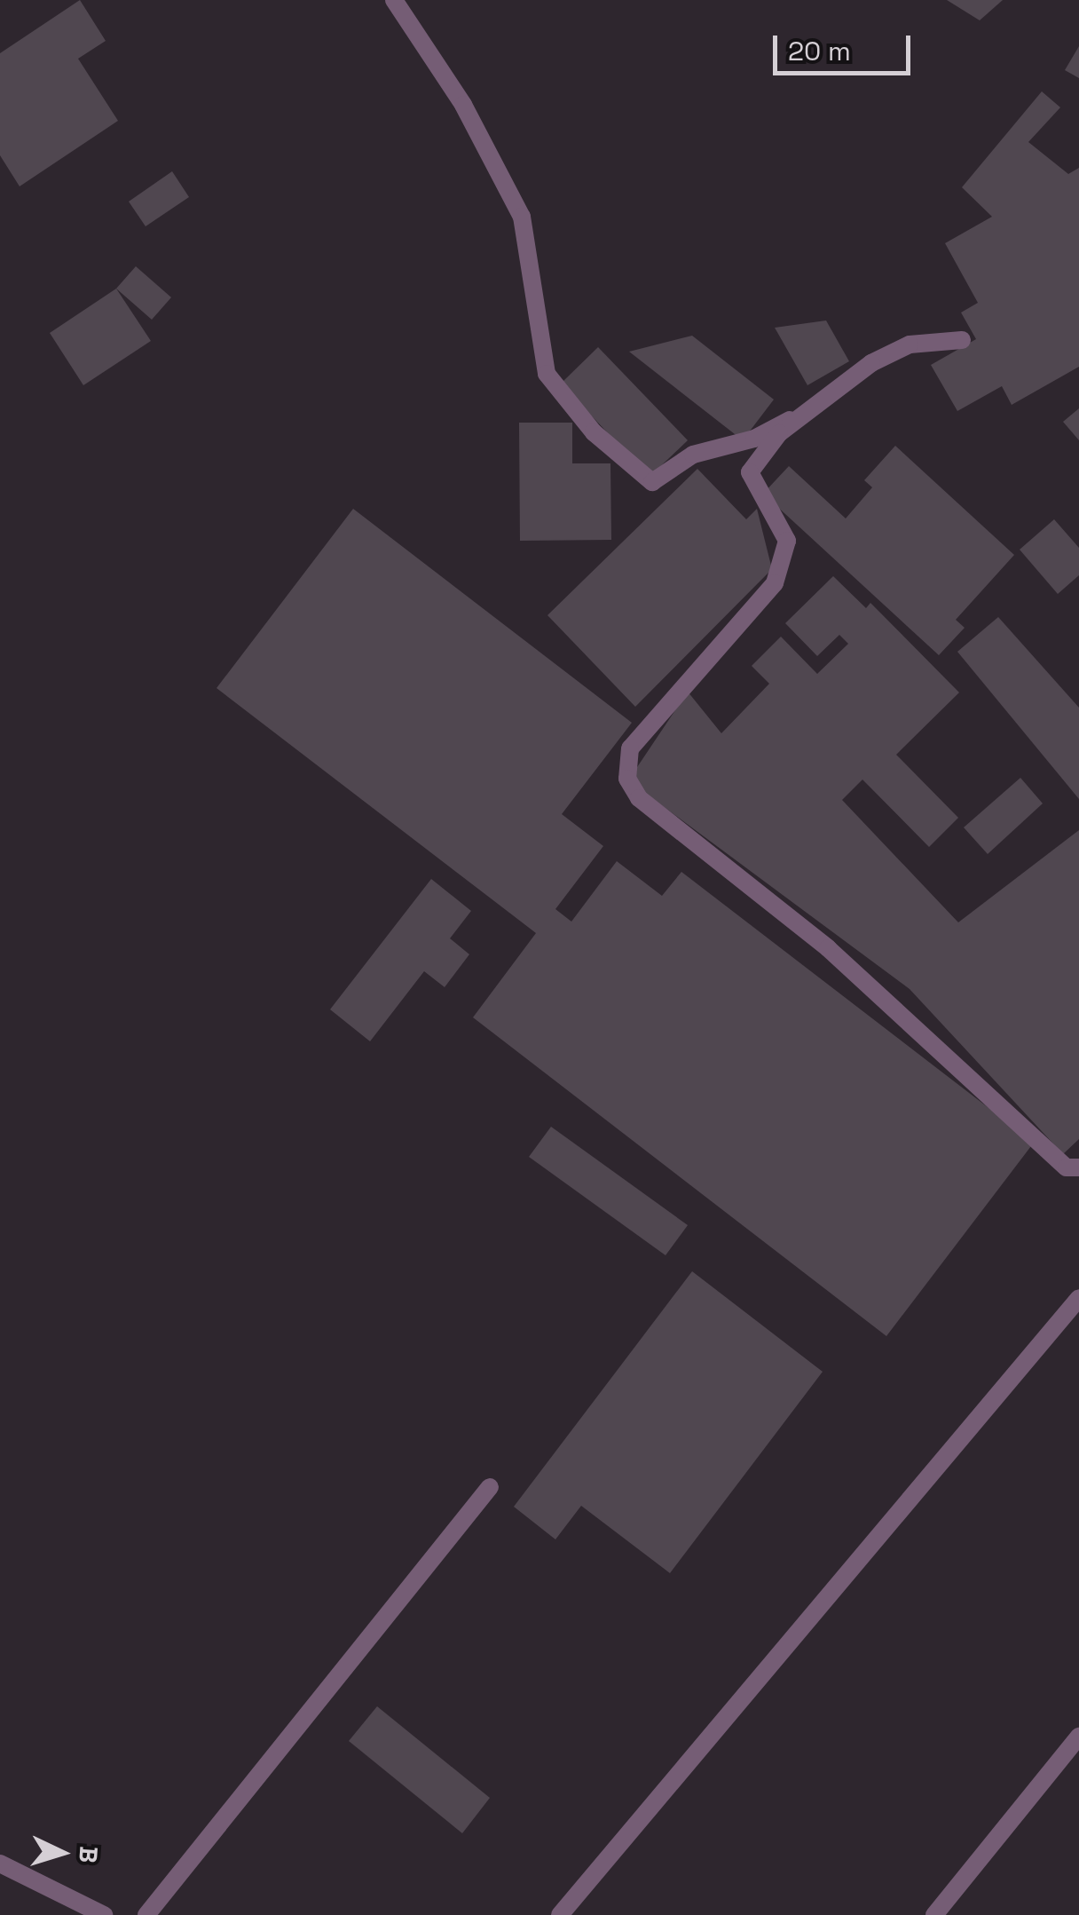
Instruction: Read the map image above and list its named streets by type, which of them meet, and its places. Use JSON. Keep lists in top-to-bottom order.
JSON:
{
  "scale_bar": "20 m",
  "north": "right"
}
